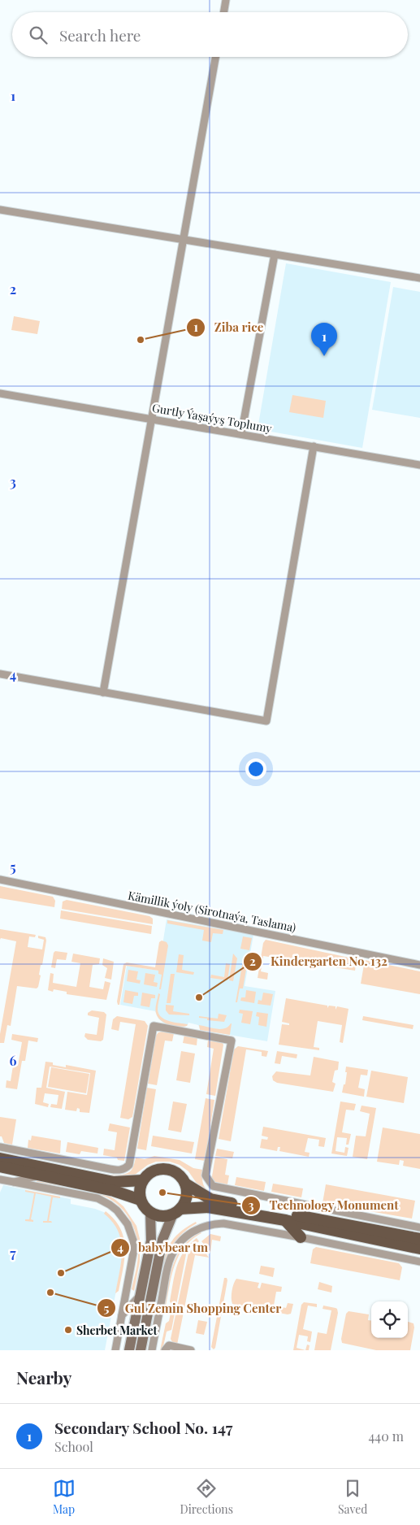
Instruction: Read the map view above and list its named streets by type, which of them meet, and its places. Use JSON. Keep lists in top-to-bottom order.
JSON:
{
  "streets": {
    "street": ["Gurtly Ýaşaýyş Toplumy", "Kämillik ýoly (Sirotnaýa, Taslama)"]
  },
  "places": [
    "Ziba rice",
    "Kindergarten No. 132",
    "Technology Monument",
    "babybear tm",
    "Gul Zemin Shopping Center",
    "Sherbet Market"
  ],
  "page": {
    "search": "Search here",
    "pins": "1",
    "heading": "Nearby",
    "list": [
      {
        "mark": "1",
        "name": "Secondary School No. 147",
        "note": "School",
        "value": "440 m"
      }
    ],
    "nav": ["Map", "Directions", "Saved"]
  },
  "grid": {
    "rows": [
      "1",
      "2",
      "3",
      "4",
      "5",
      "6",
      "7"
    ]
  }
}
